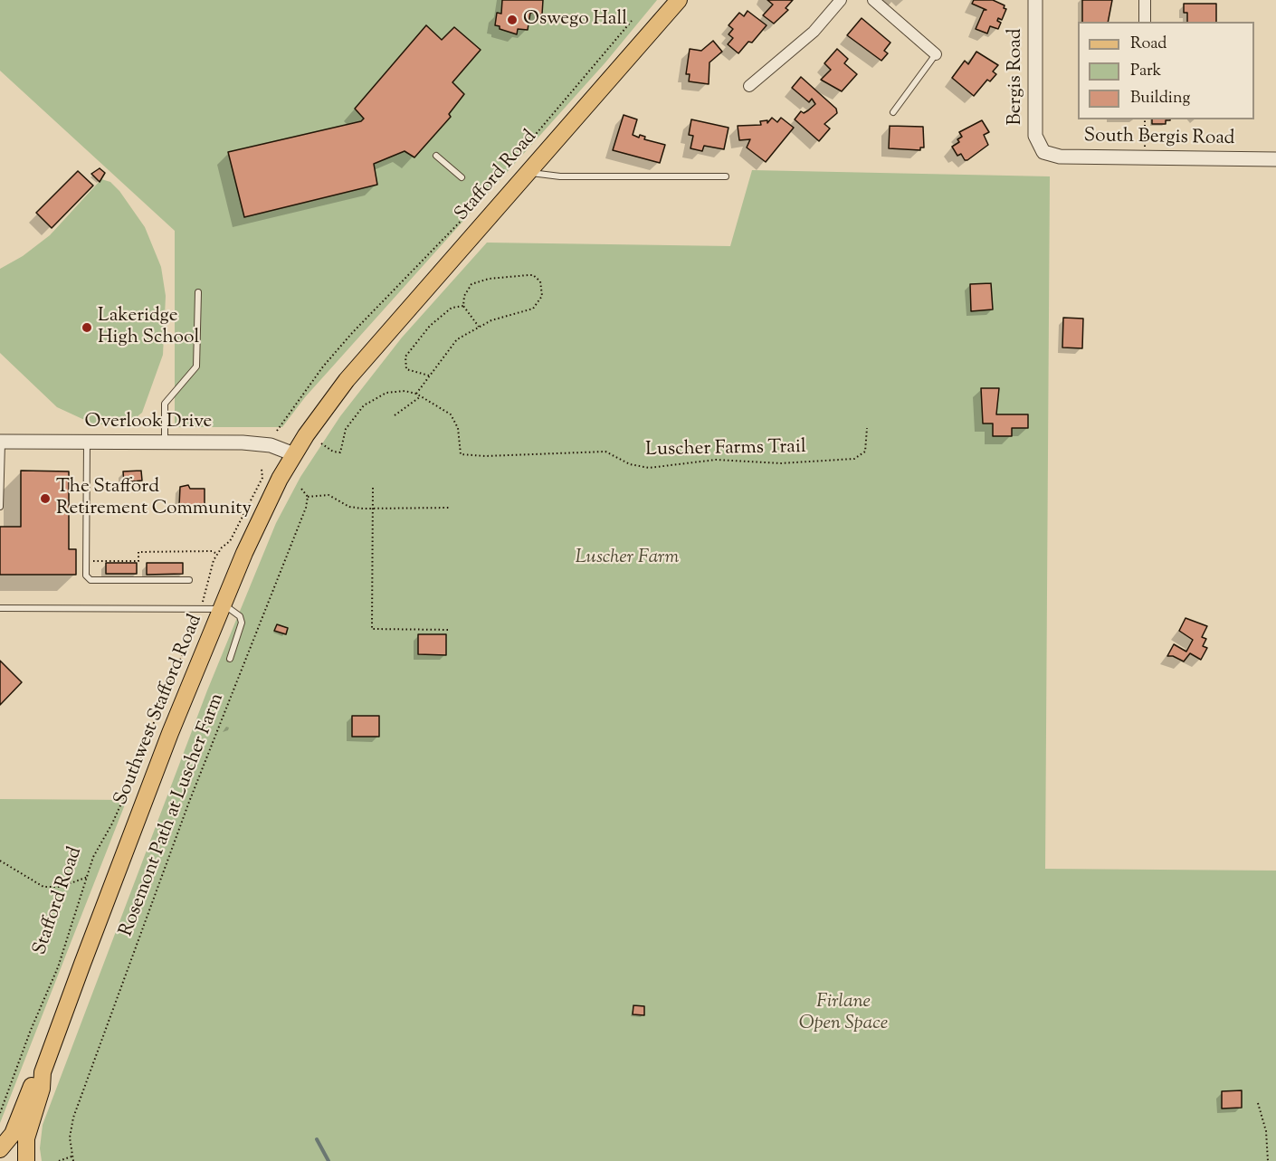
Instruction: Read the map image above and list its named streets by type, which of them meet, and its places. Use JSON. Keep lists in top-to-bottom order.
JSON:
{
  "streets": {
    "main road": ["Stafford Road", "Southwest Stafford Road"],
    "street": ["Bergis Road", "South Bergis Road", "Overlook Drive"],
    "path": ["Luscher Farms Trail", "Rosemont Path at Luscher Farm"]
  },
  "crossings": [
    ["Bergis Road", "South Bergis Road"],
    ["Stafford Road", "Southwest Stafford Road"],
    ["Overlook Drive", "Southwest Stafford Road"]
  ],
  "parks": ["Luscher Farm", "Firlane Open Space"],
  "places": ["Oswego Hall", "Lakeridge High School", "The Stafford Retirement Community"],
  "legend": ["Road", "Park", "Building"]
}
